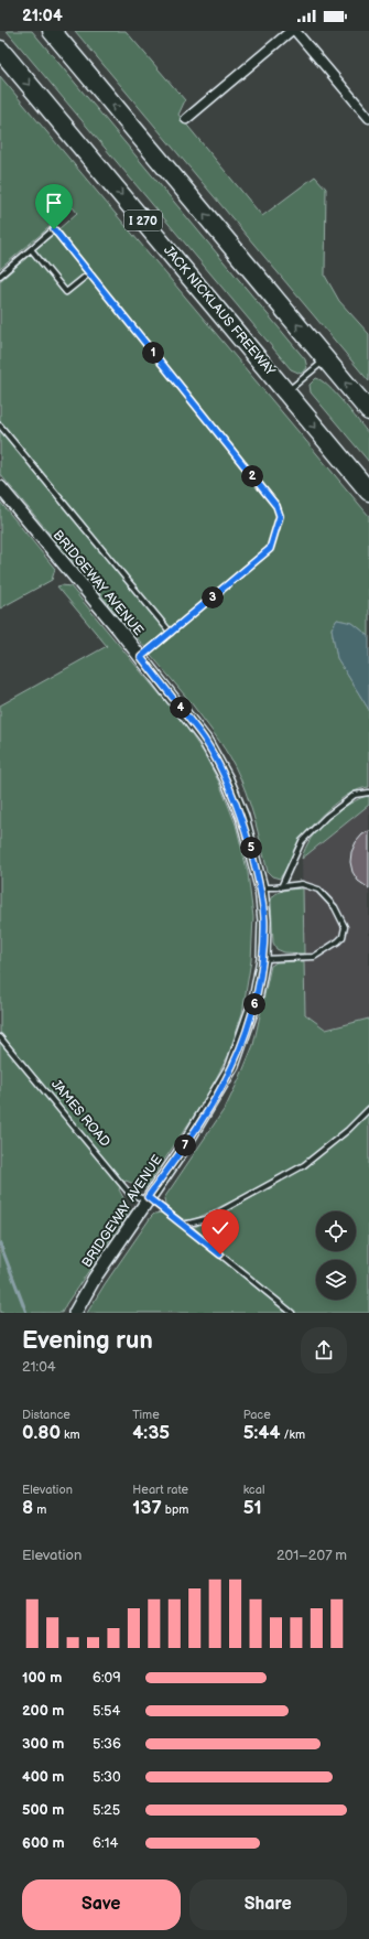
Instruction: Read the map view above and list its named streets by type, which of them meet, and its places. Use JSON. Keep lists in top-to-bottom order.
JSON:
{
  "streets": {
    "highway": ["I 270", "JACK NICKLAUS FREEWAY"],
    "street": ["BRIDGEWAY AVENUE"],
    "lane": ["JAMES ROAD"]
  },
  "crossings": [
    ["BRIDGEWAY AVENUE", "JAMES ROAD"]
  ],
  "page": {
    "status": "21:04",
    "pins": [
      "1",
      "2",
      "3",
      "4",
      "5",
      "6",
      "7"
    ],
    "heading": ["Evening run", "21:04"],
    "stats": [
      ["Distance", "0.80 km"],
      ["Time", "4:35"],
      ["Pace", "5:44 /km"],
      ["Elevation", "8 m"],
      ["Heart rate", "137 bpm"],
      ["kcal", "51"]
    ],
    "chart": ["Elevation", "201–207 m"],
    "list": [
      {
        "name": "100 m",
        "note": "6:09"
      },
      {
        "name": "200 m",
        "note": "5:54"
      },
      {
        "name": "300 m",
        "note": "5:36"
      },
      {
        "name": "400 m",
        "note": "5:30"
      },
      {
        "name": "500 m",
        "note": "5:25"
      },
      {
        "name": "600 m",
        "note": "6:14"
      }
    ],
    "buttons": ["Save", "Share"]
  }
}
